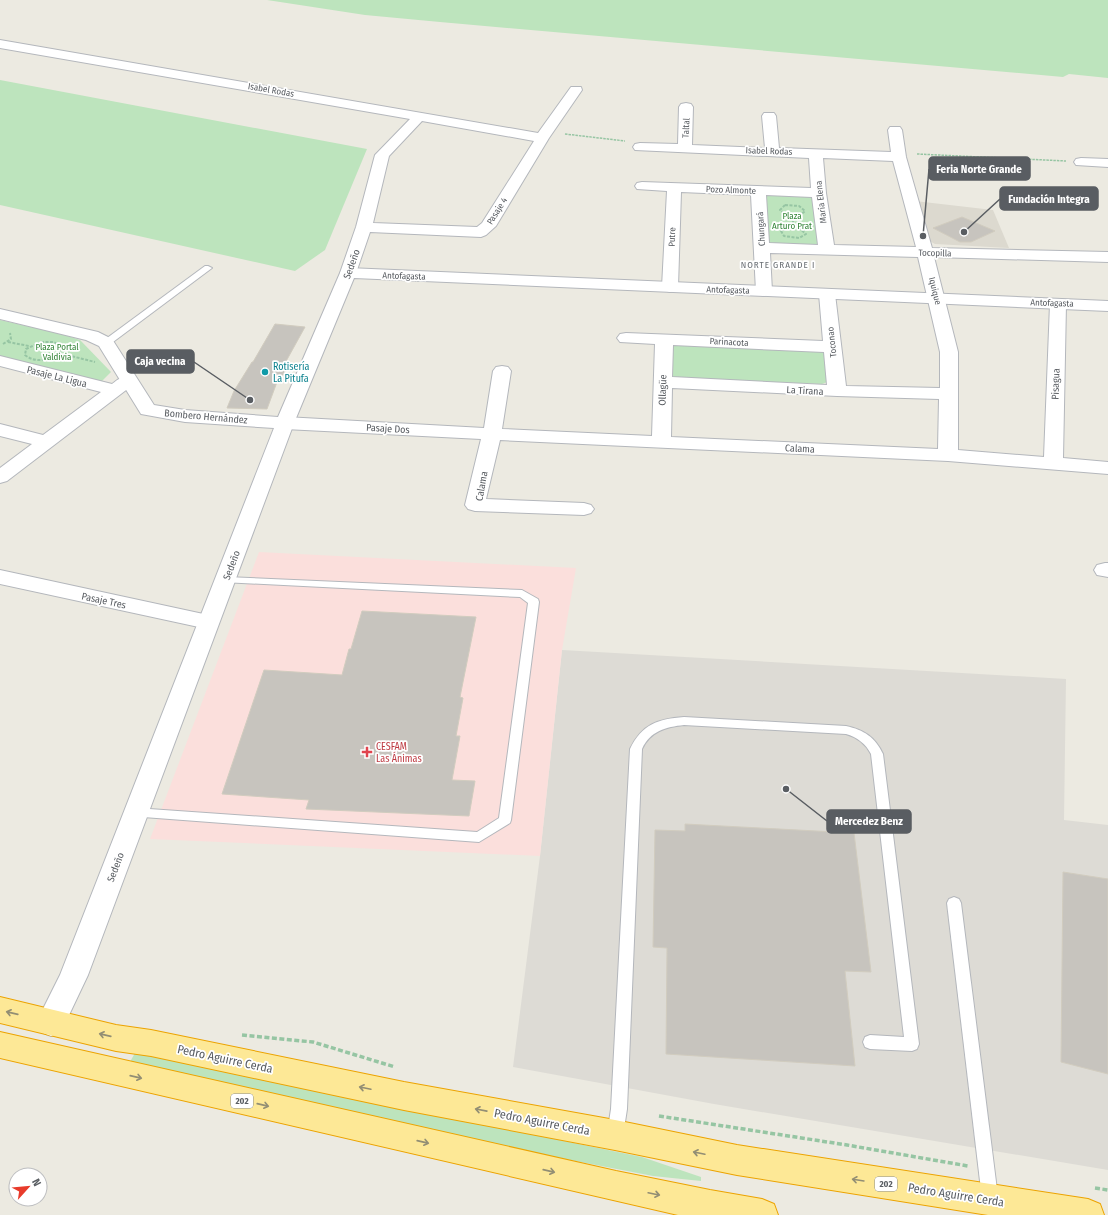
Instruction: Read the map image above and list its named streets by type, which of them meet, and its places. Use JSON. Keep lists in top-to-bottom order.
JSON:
{
  "streets": {
    "highway": ["Pedro Aguirre Cerda", "202"],
    "street": [
      "Isabel Rodas",
      "Taltal",
      "Pozo Almonte",
      "María Elena",
      "Pasaje 4",
      "Chungará",
      "Putre",
      "Tocopilla",
      "Sedeño",
      "Antofagasta",
      "Iquique",
      "Parinacota",
      "Toconao",
      "Pasaje La Ligua",
      "Pisagua",
      "Ollagüe",
      "La Tirana",
      "Bombero Hernández",
      "Pasaje Dos",
      "Calama",
      "Pasaje Tres"
    ]
  },
  "crossings": [
    ["Isabel Rodas", "Taltal"],
    ["Isabel Rodas", "María Elena"],
    ["Isabel Rodas", "Pasaje 4"],
    ["Isabel Rodas", "Sedeño"],
    ["Isabel Rodas", "Iquique"],
    ["Pozo Almonte", "María Elena"],
    ["Pozo Almonte", "Chungará"],
    ["Pozo Almonte", "Putre"],
    ["María Elena", "Tocopilla"],
    ["Pasaje 4", "Sedeño"],
    ["Chungará", "Tocopilla"],
    ["Chungará", "Antofagasta"],
    ["Putre", "Antofagasta"],
    ["Tocopilla", "Iquique"],
    ["Sedeño", "Antofagasta"],
    ["Sedeño", "Bombero Hernández"],
    ["Sedeño", "Pasaje Dos"],
    ["Sedeño", "Pasaje Tres"],
    ["Sedeño", "Pedro Aguirre Cerda"],
    ["Antofagasta", "Iquique"],
    ["Antofagasta", "Toconao"],
    ["Antofagasta", "Pisagua"],
    ["Iquique", "La Tirana"],
    ["Iquique", "Calama"],
    ["Parinacota", "Toconao"],
    ["Parinacota", "Ollagüe"],
    ["Toconao", "La Tirana"],
    ["Pasaje La Ligua", "Bombero Hernández"],
    ["Pisagua", "Calama"],
    ["Ollagüe", "La Tirana"],
    ["Ollagüe", "Calama"],
    ["Bombero Hernández", "Pasaje Dos"],
    ["Pasaje Dos", "Calama"]
  ],
  "districts": ["NORTE GRANDE I"],
  "parks": ["Plaza Arturo Prat", "Plaza Portal Valdivia"],
  "places": {
    "other": [
      "Fundación Integra",
      "Feria Norte Grande",
      "Rotisería La Pitufa",
      "Caja vecina",
      "Mercedez Benz"
    ],
    "health": ["CESFAM Las Ánimas"]
  },
  "north": "top right"
}
